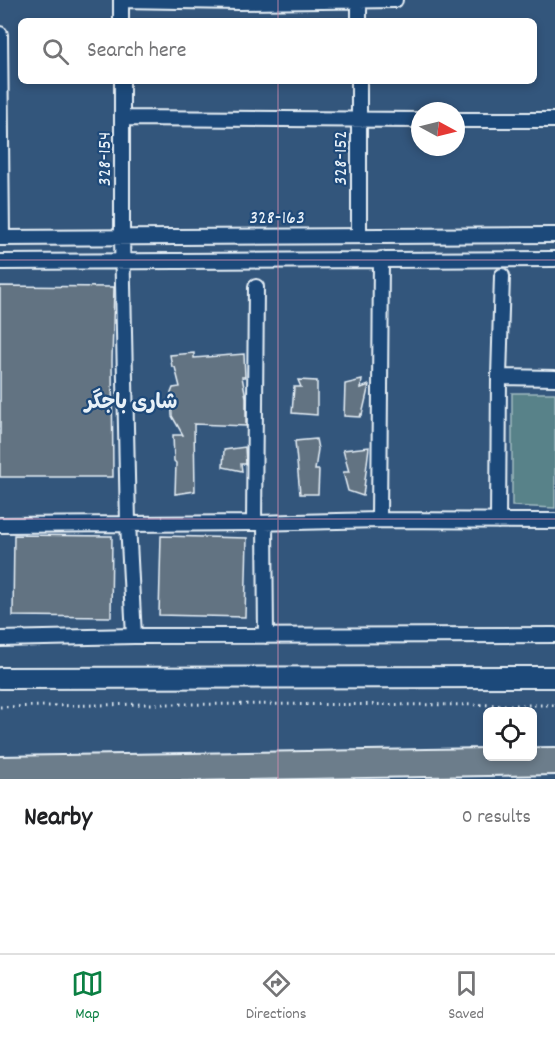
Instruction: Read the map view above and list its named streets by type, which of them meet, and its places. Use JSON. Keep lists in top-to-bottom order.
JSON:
{
  "streets": {
    "street": ["328-152", "328-154", "328-163"]
  },
  "crossings": [
    ["328-152", "328-163"],
    ["328-154", "328-163"]
  ],
  "districts": ["شاری باجگر"],
  "north": "right",
  "page": {
    "search": "Search here",
    "heading": ["Nearby", "0 results"],
    "nav": ["Map", "Directions", "Saved"]
  }
}
